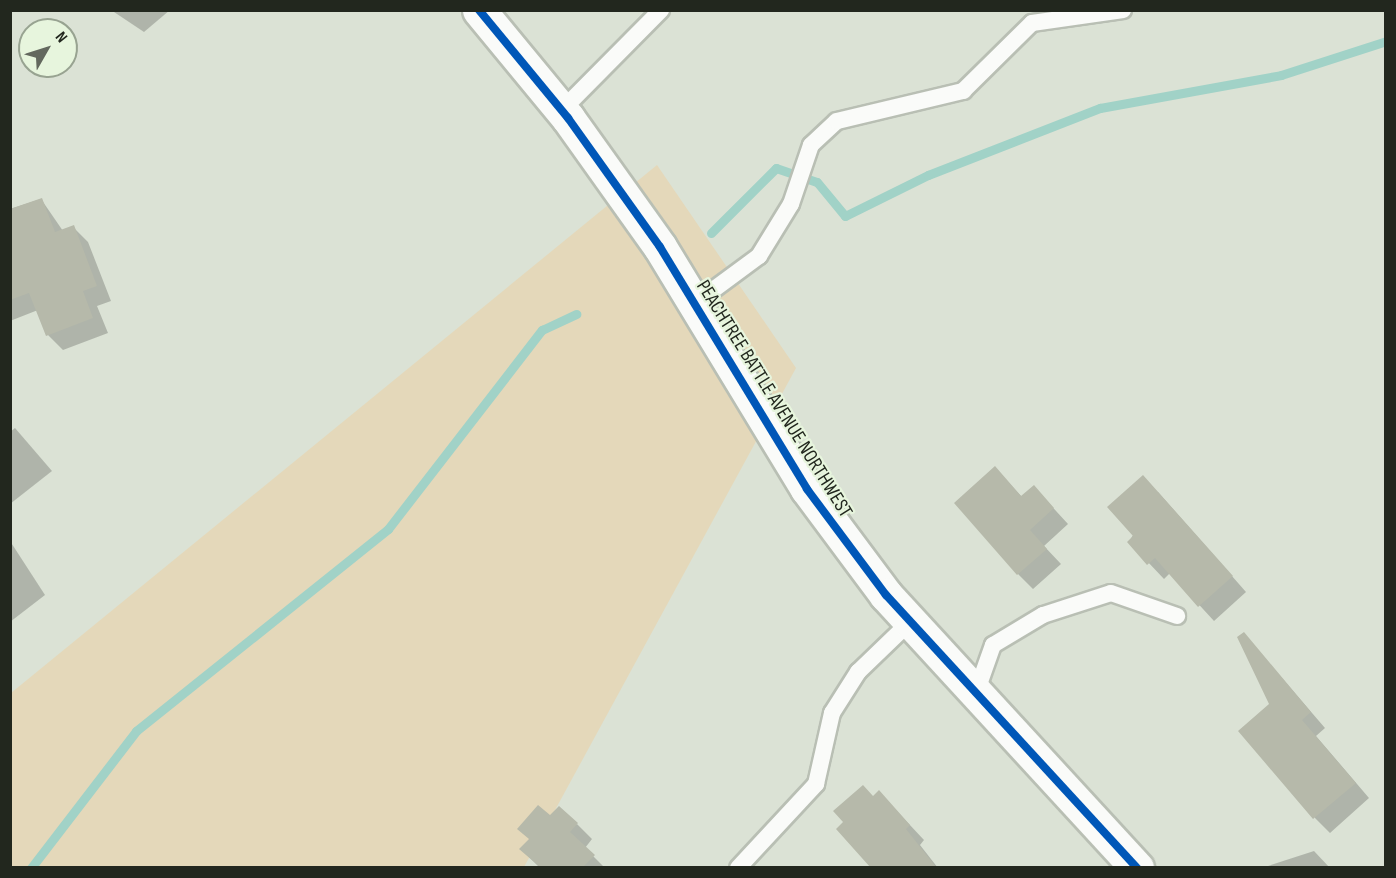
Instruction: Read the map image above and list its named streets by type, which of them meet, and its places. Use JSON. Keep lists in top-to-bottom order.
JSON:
{
  "streets": {
    "street": ["PEACHTREE BATTLE AVENUE NORTHWEST"]
  },
  "north": "top right"
}
